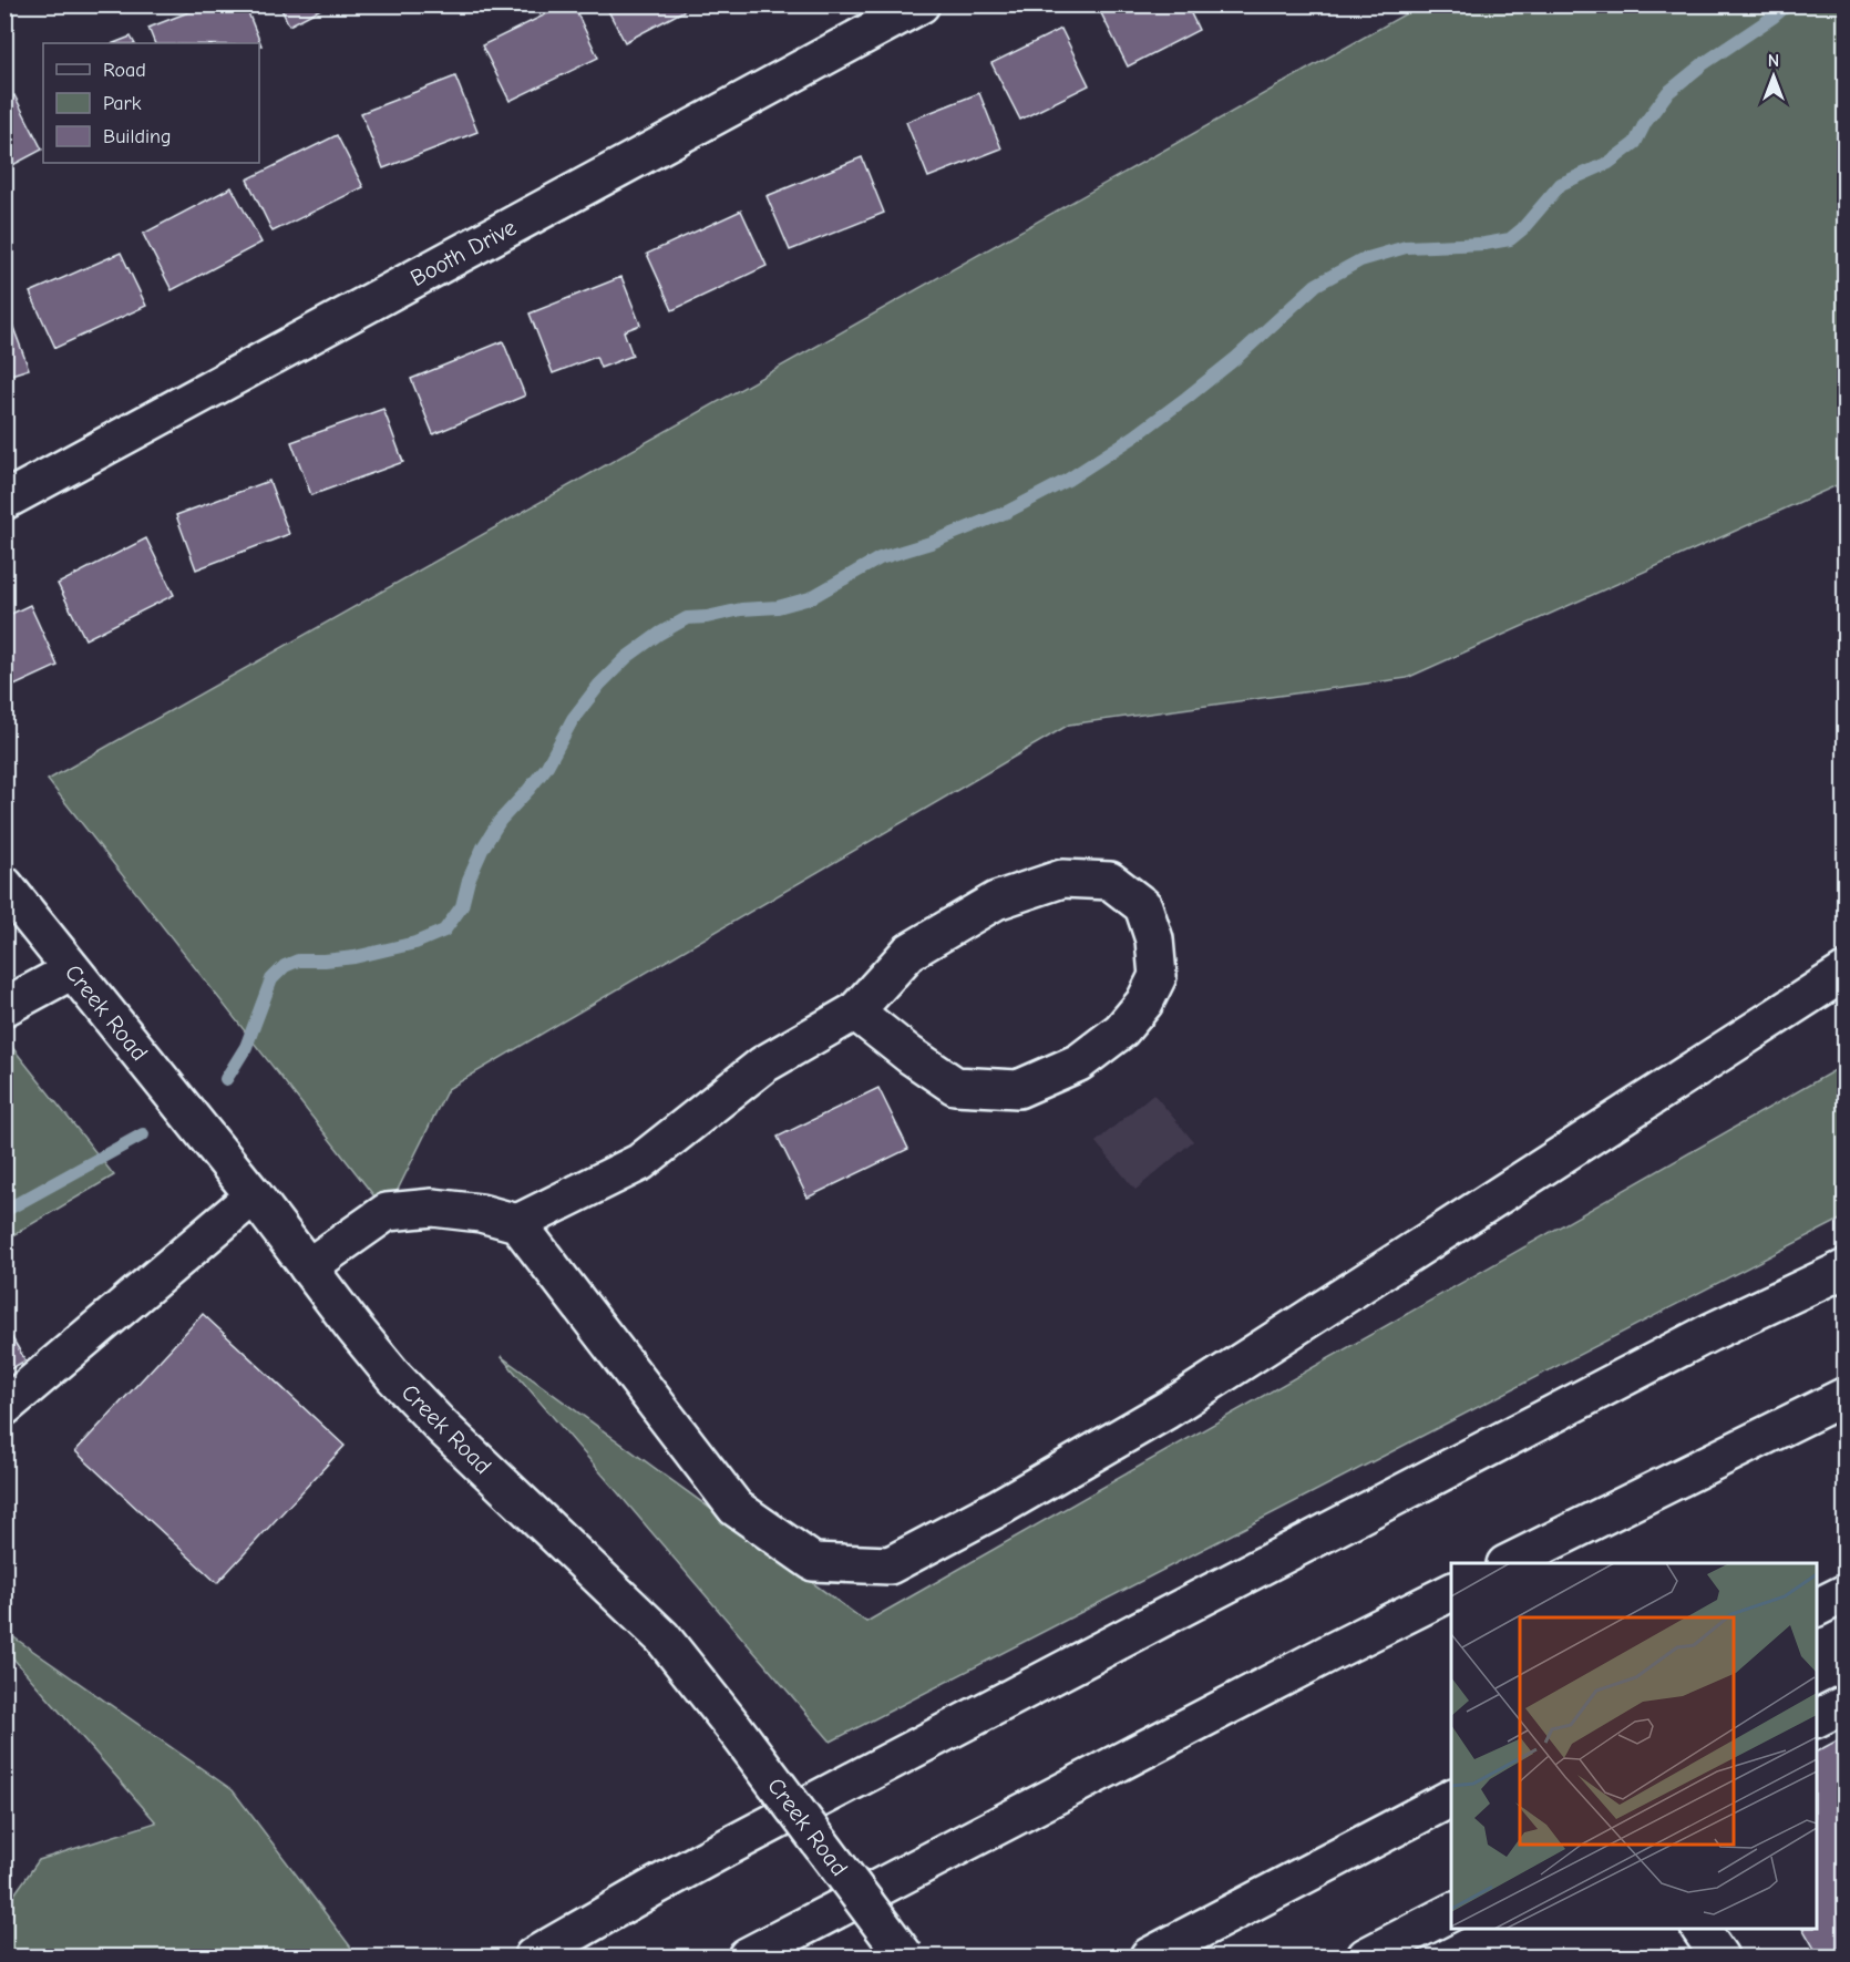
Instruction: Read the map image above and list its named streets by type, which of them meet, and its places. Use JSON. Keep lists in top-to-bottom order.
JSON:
{
  "streets": {
    "main road": ["Booth Drive", "Creek Road"]
  },
  "legend": ["Road", "Park", "Building"],
  "north": "top"
}
